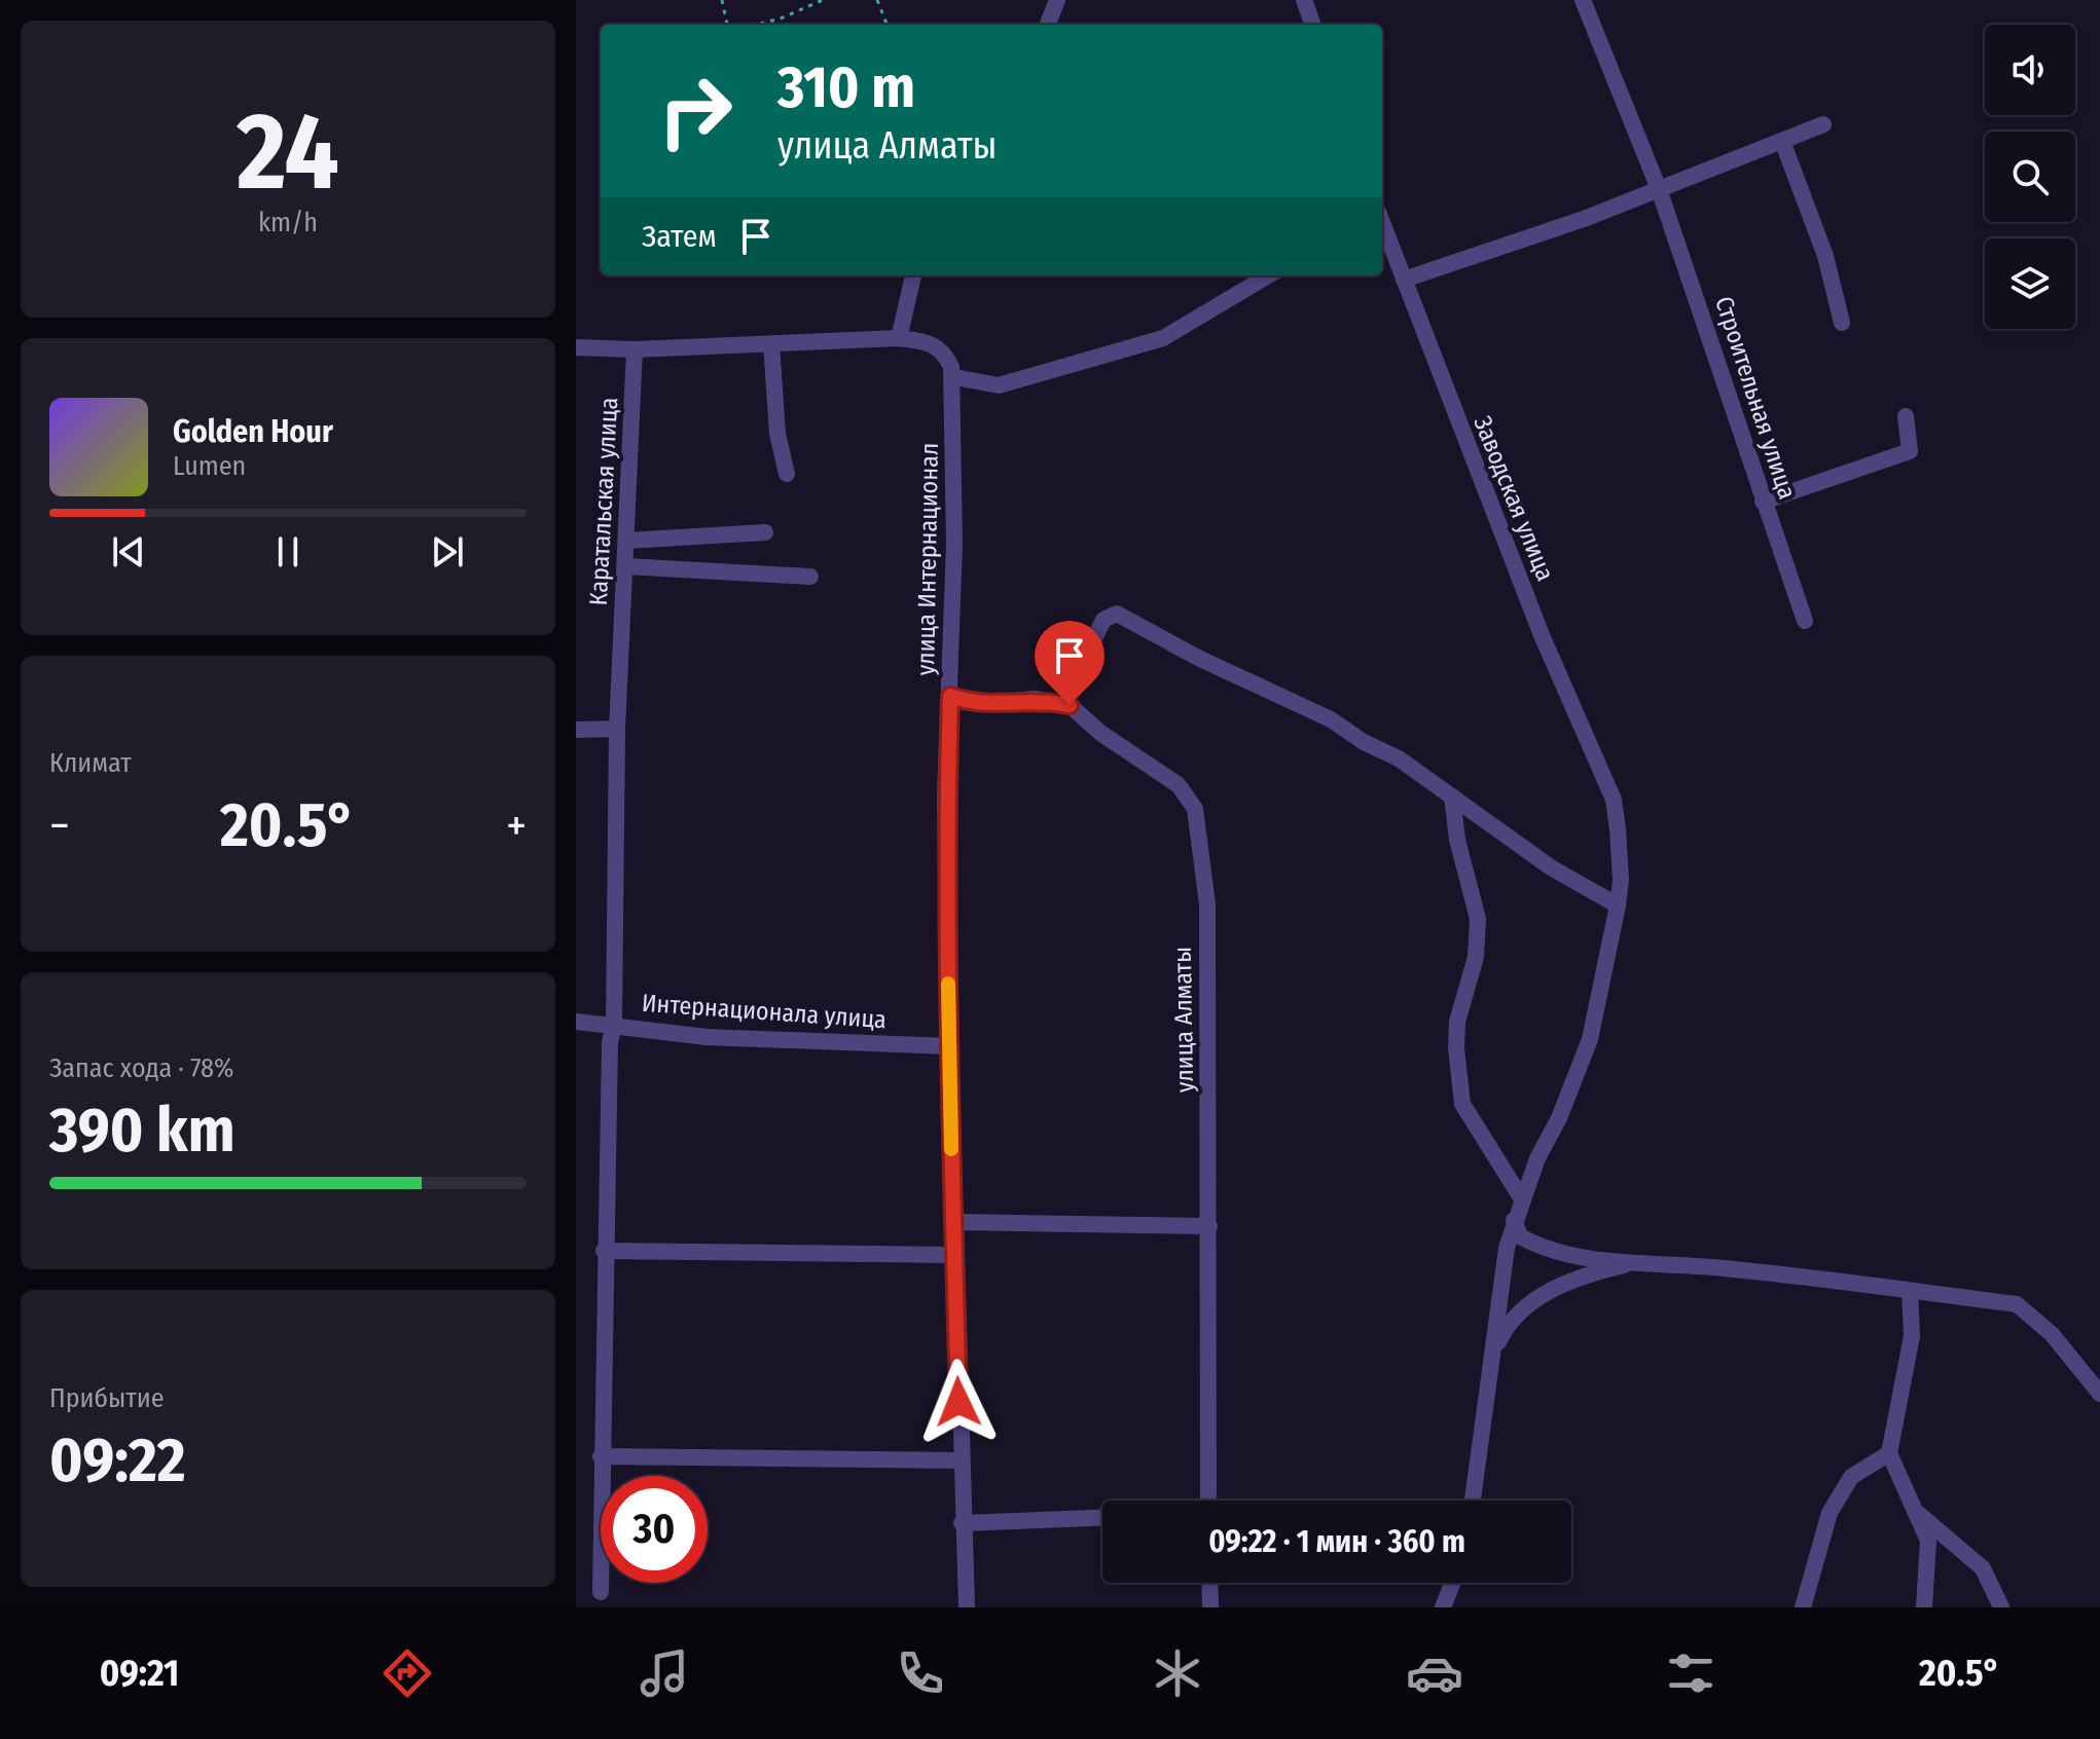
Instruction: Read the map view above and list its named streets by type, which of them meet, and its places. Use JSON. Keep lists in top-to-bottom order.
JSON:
{
  "streets": {
    "street": [
      "Строительная улица",
      "Заводская улица",
      "Каратальская улица",
      "улица Интернационал",
      "Интернационала улица",
      "улица Алматы"
    ]
  },
  "crossings": [
    ["Каратальская улица", "Интернационала улица"],
    ["улица Интернационал", "Интернационала улица"],
    ["улица Интернационал", "улица Алматы"]
  ],
  "page": {
    "tile": [
      ["24", "km/h"],
      "Климат",
      ["Запас хода · 78%", "390 km"],
      ["Прибытие", "09:22"]
    ],
    "turn": ["310 m", "улица Алматы"],
    "then": "Затем",
    "song": ["Golden Hour", "Lumen"],
    "heat": ["−", "20.5°", "+"],
    "limit": "30",
    "trip": "09:22 · 1 мин · 360 m",
    "tabs": ["09:21", "20.5°"]
  }
}
